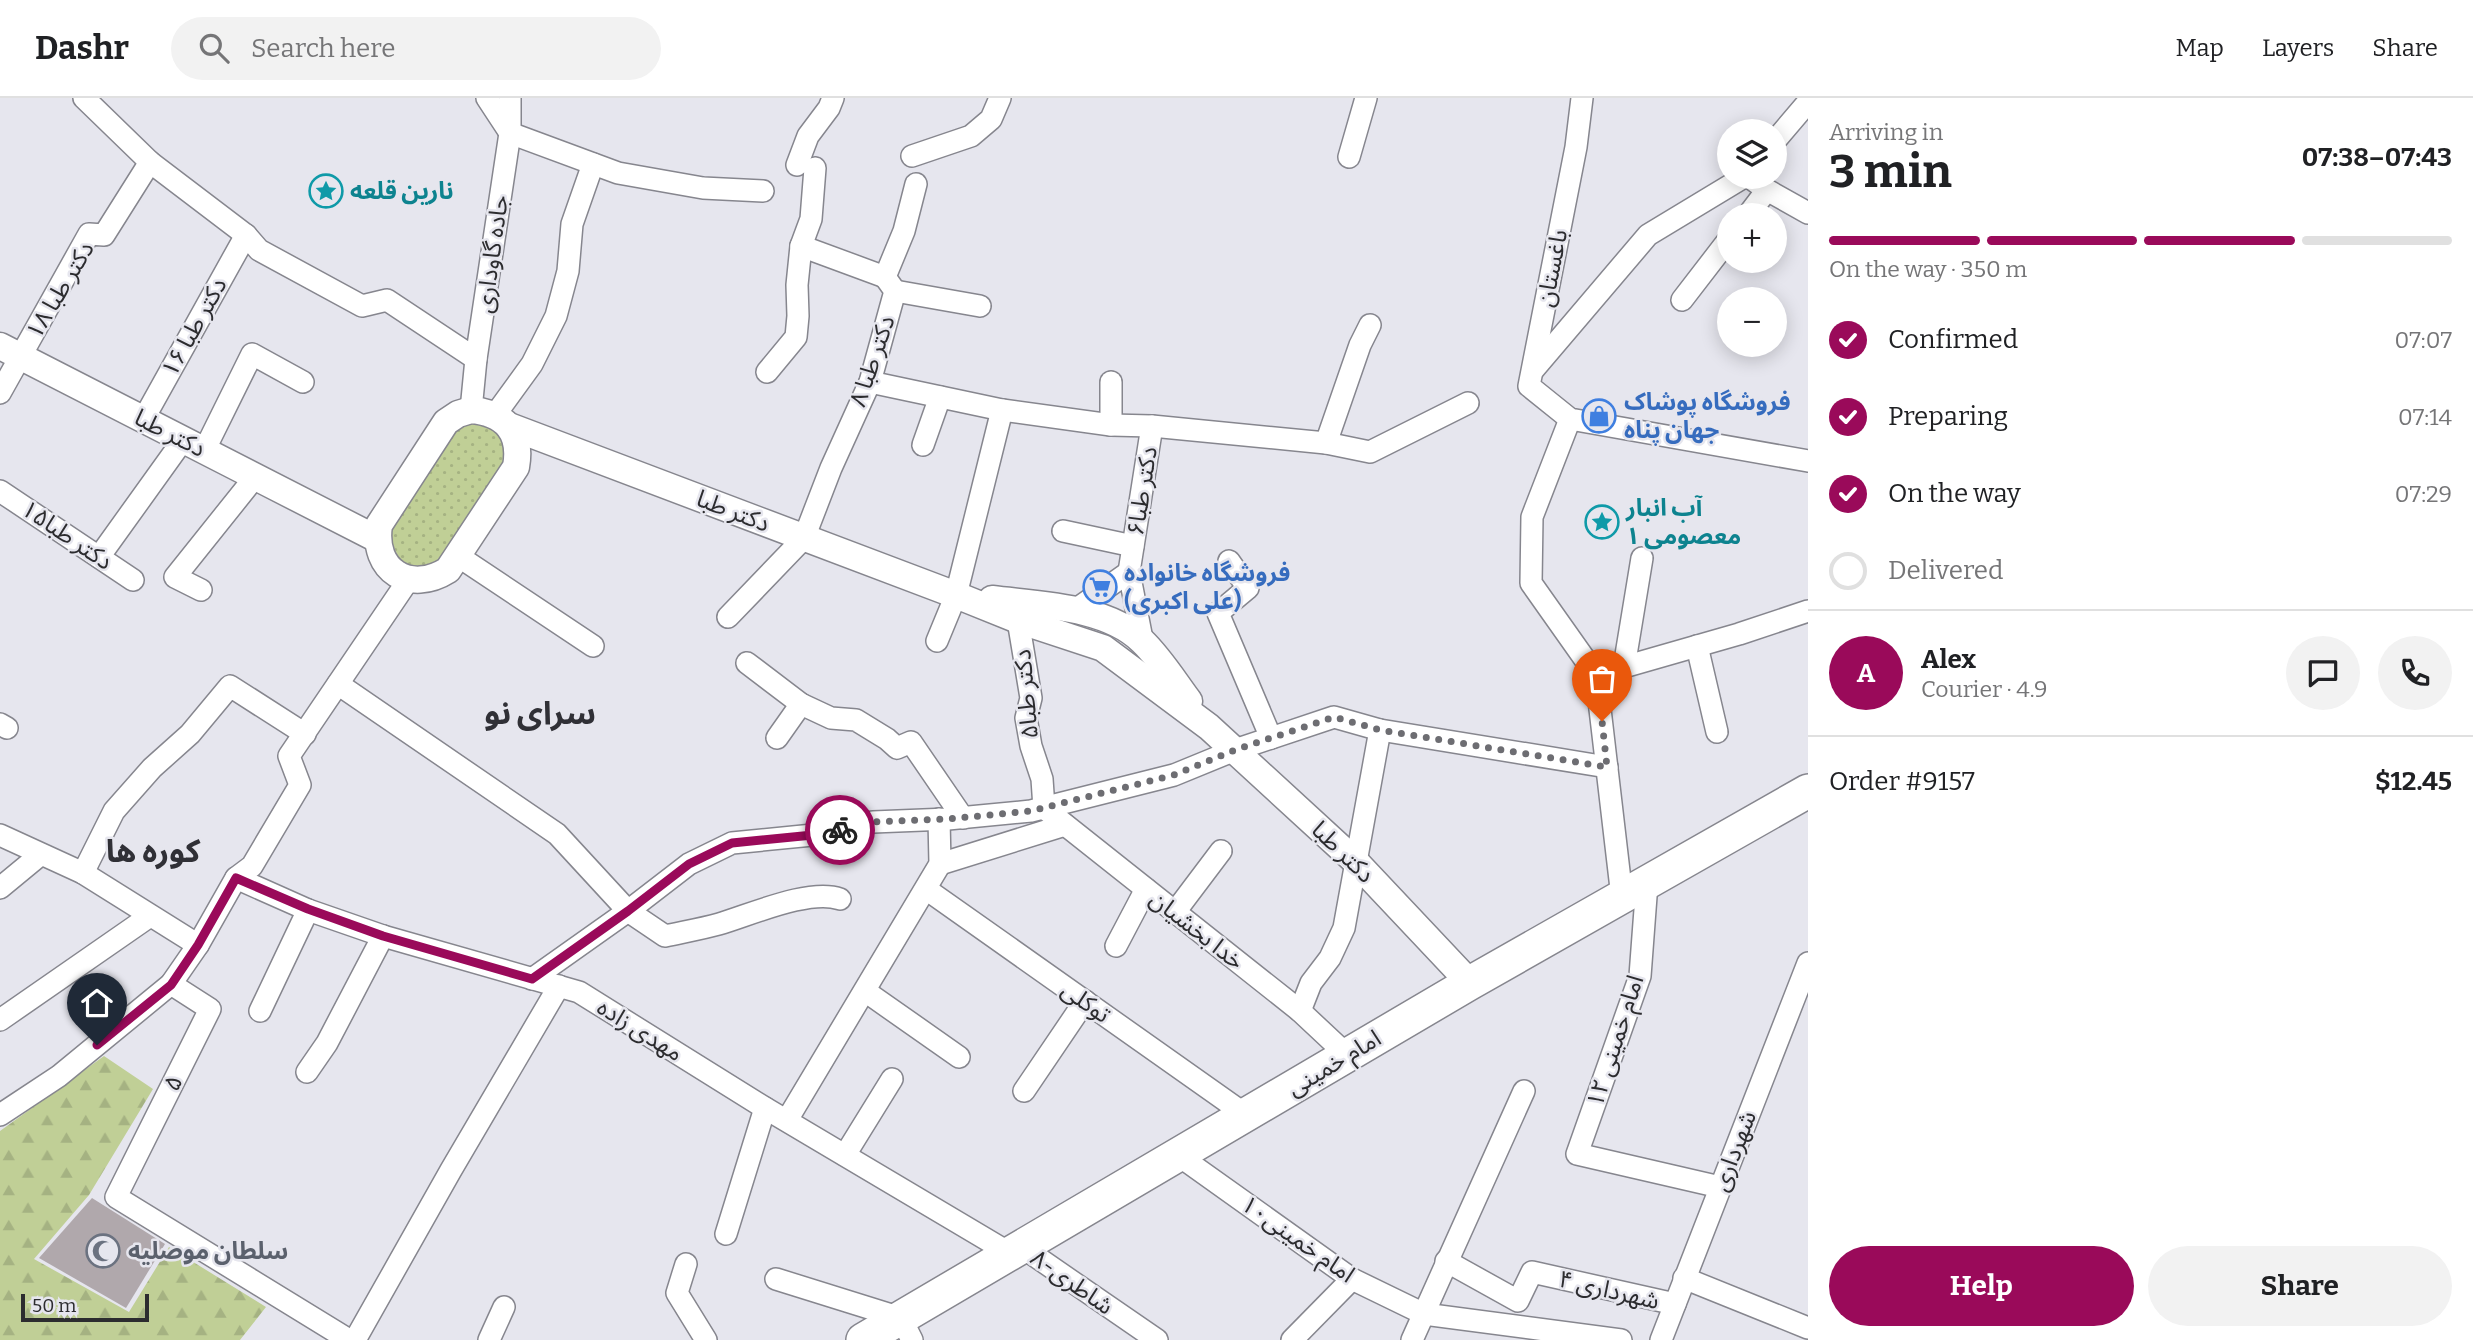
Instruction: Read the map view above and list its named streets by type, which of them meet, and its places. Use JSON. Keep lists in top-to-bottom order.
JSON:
{
  "streets": {
    "main road": ["امام خمینی"],
    "street": [
      "جاده گاوداری",
      "باغستان",
      "دکتر طبا ۱۸",
      "دکتر طبا ۱۶",
      "دکتر طبا ۸",
      "دکتر طبا",
      "دکتر طبا۶",
      "دکتر طبا۱۵",
      "دکتر طبا۵",
      "خدا بخشیان",
      "توکلی",
      "مهدی زاده",
      "امام خمینی ۱۲",
      "۵",
      "شهرداری",
      "امام خمینی۱۰",
      "۸-شاطری",
      "شهرداری ۴"
    ]
  },
  "crossings": [
    ["جاده گاوداری", "دکتر طبا"],
    ["دکتر طبا ۱۸", "دکتر طبا"],
    ["دکتر طبا ۱۶", "دکتر طبا"],
    ["دکتر طبا ۸", "دکتر طبا"],
    ["دکتر طبا", "دکتر طبا۶"],
    ["دکتر طبا", "دکتر طبا۵"],
    ["دکتر طبا", "امام خمینی"],
    ["دکتر طبا۵", "خدا بخشیان"],
    ["خدا بخشیان", "امام خمینی"],
    ["توکلی", "امام خمینی"],
    ["مهدی زاده", "امام خمینی"],
    ["مهدی زاده", "۸-شاطری"],
    ["امام خمینی ۱۲", "امام خمینی"],
    ["امام خمینی ۱۲", "شهرداری"],
    ["امام خمینی", "امام خمینی۱۰"],
    ["امام خمینی", "۸-شاطری"],
    ["شهرداری", "شهرداری ۴"]
  ],
  "districts": ["سرای نو", "کوره ها"],
  "places": {
    "place": ["نارین قلعه", "آب انبار معصومی ۱"],
    "shop": ["فروشگاه پوشاک جهان پناه"],
    "supermarket": ["فروشگاه خانواده (علی اکبری)"],
    "mosque": ["سلطان موصلیه"]
  },
  "scale_bar": "50 m",
  "page": {
    "header": "Dashr",
    "search": "Search here",
    "nav": ["Map", "Layers", "Share"],
    "heading": ["3 min", "Arriving in", "07:38–07:43"],
    "panel": [
      "Alex",
      "Courier · 4.9",
      "Order #9157",
      "$12.45"
    ],
    "map_buttons": ["+", "−"],
    "bar": "On the way · 350 m",
    "list": [
      ["Confirmed", "07:07"],
      ["Preparing", "07:14"],
      ["On the way", "07:29"],
      "Delivered"
    ],
    "round": "A",
    "buttons": ["Help", "Share"],
    "scale": "50 m"
  }
}
